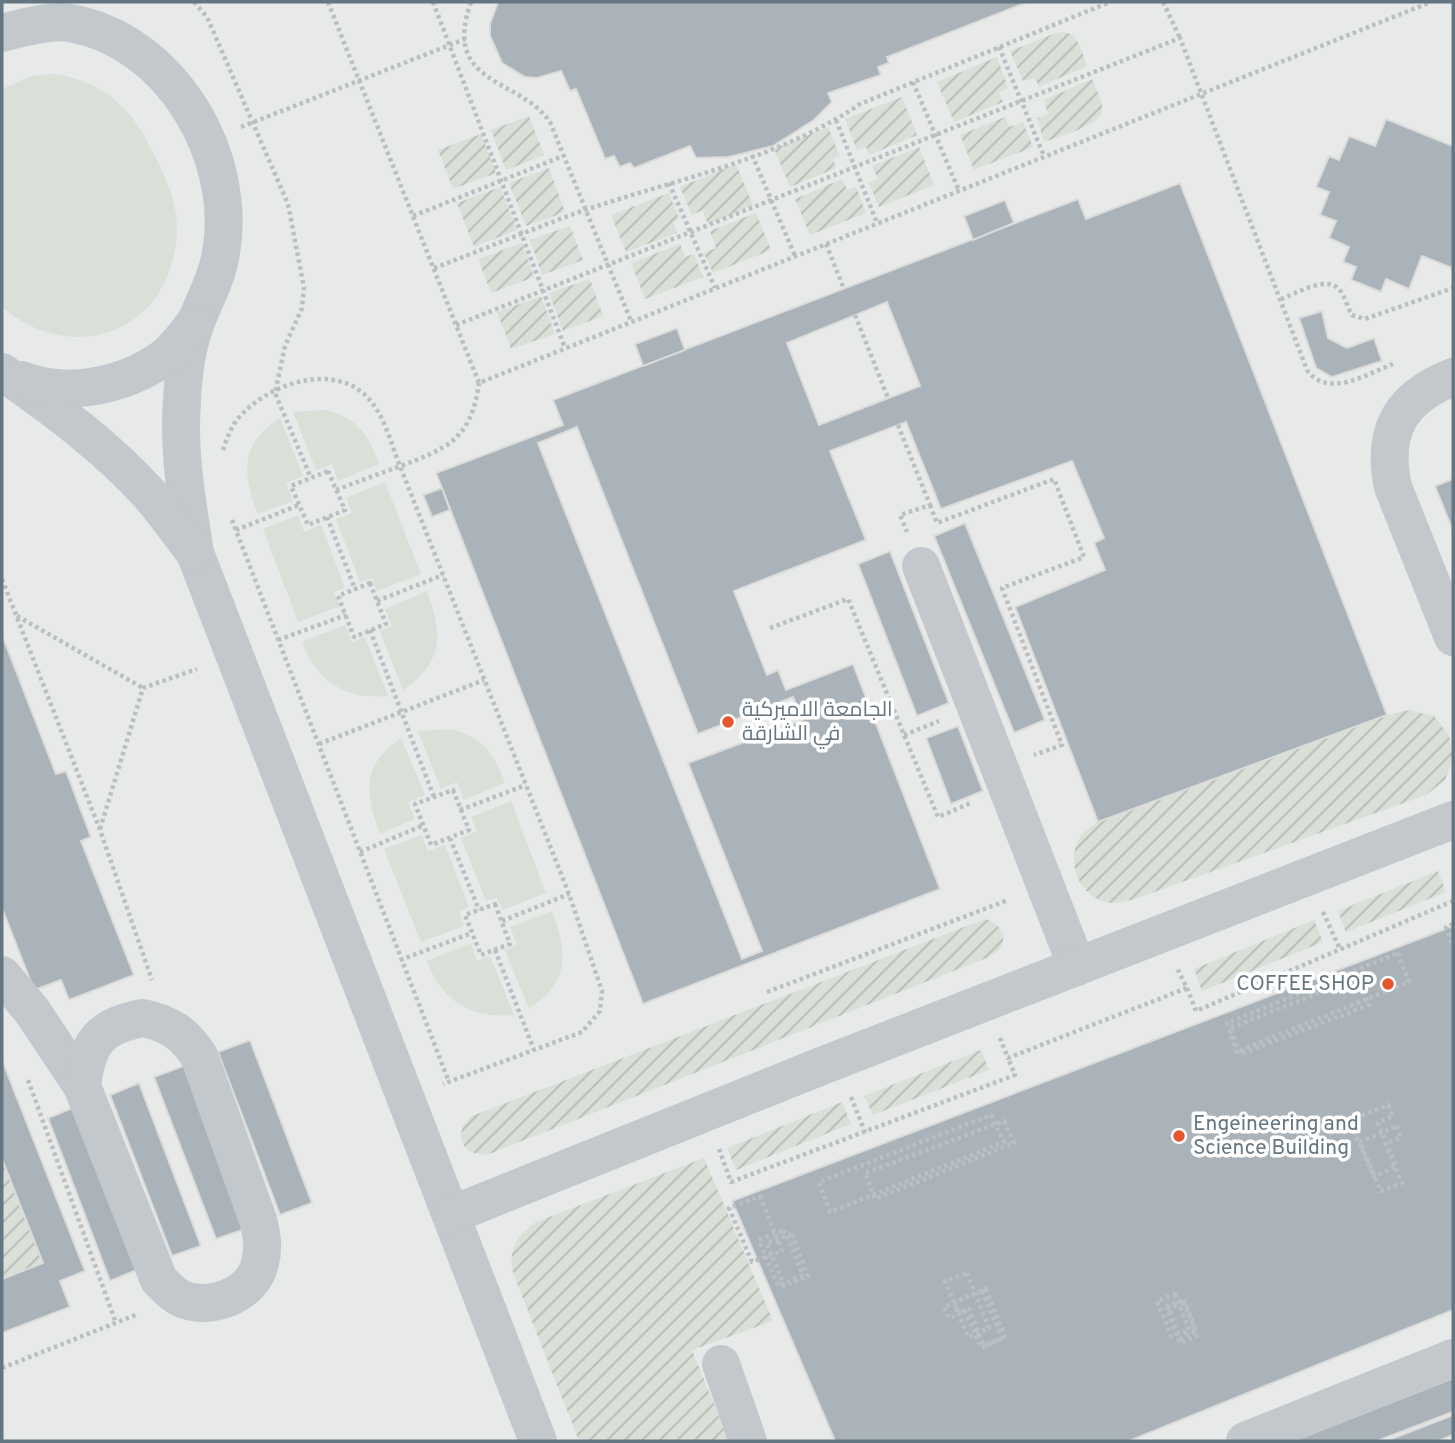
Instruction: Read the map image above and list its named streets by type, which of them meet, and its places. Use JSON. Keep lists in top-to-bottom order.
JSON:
{
  "places": ["الجامعة الاميركية في الشارقة", "COFFEE SHOP", "Engeineering and Science Building"]
}
